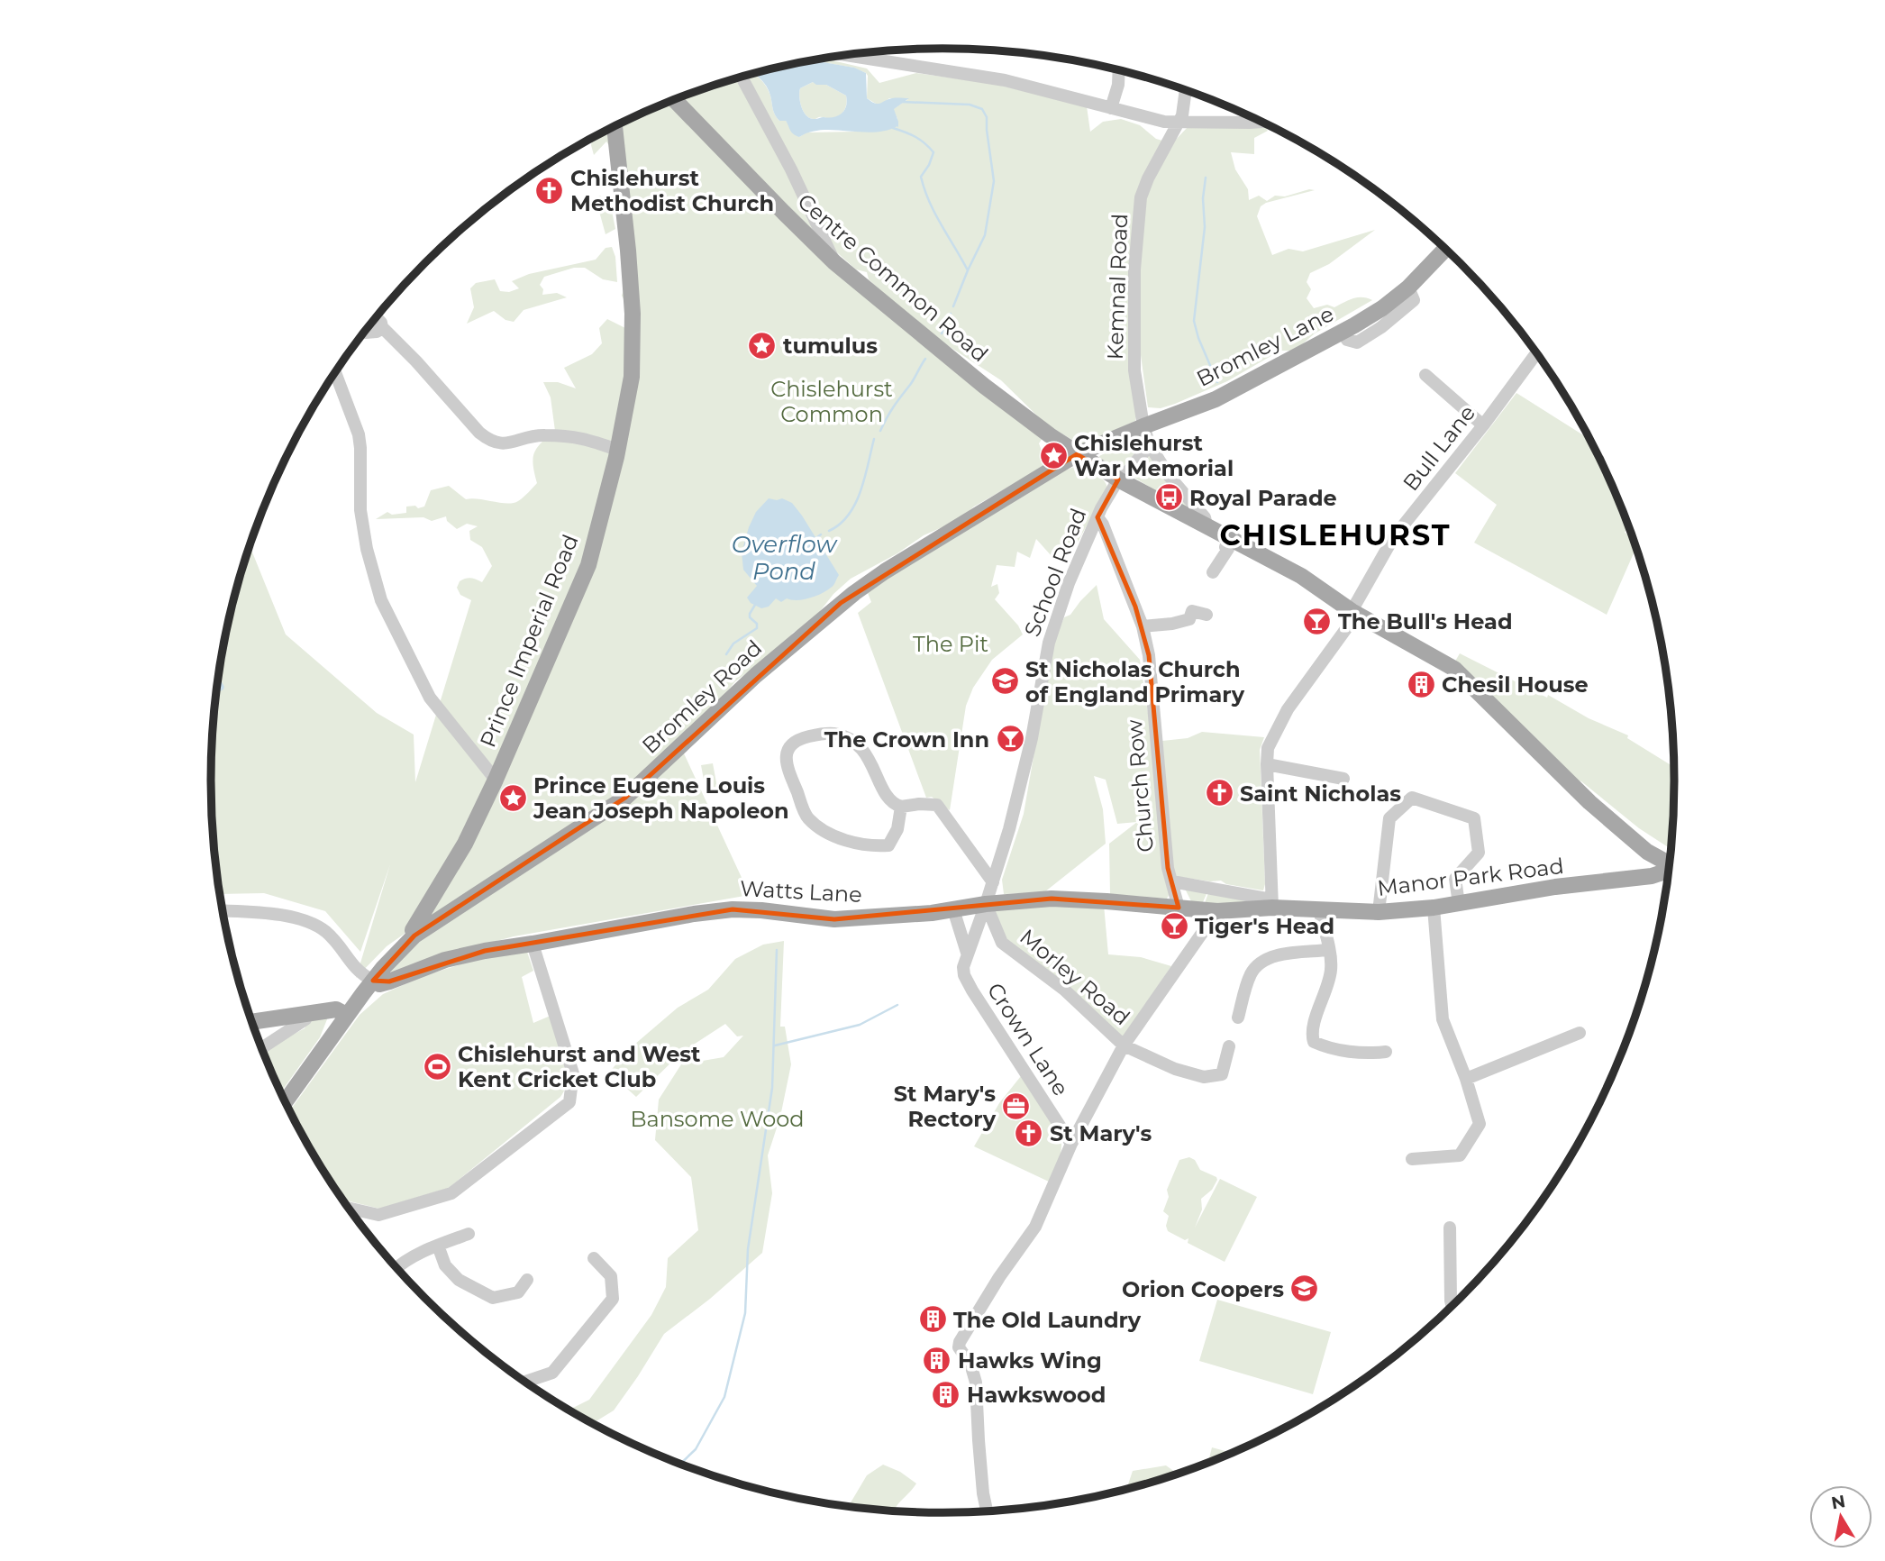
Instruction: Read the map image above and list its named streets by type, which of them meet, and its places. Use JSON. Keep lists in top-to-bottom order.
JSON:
{
  "streets": {
    "main road": [
      "Centre Common Road",
      "Bromley Lane",
      "Prince Imperial Road",
      "Bromley Road",
      "Manor Park Road",
      "Watts Lane"
    ],
    "street": [
      "Kemnal Road",
      "Bull Lane",
      "School Road",
      "Church Row",
      "Morley Road",
      "Crown Lane"
    ]
  },
  "crossings": [
    ["Centre Common Road", "Bromley Lane"],
    ["Centre Common Road", "Bromley Road"],
    ["Kemnal Road", "Bromley Lane"],
    ["Kemnal Road", "School Road"],
    ["Bromley Lane", "Bromley Road"],
    ["Bull Lane", "Manor Park Road"],
    ["Bull Lane", "Watts Lane"],
    ["School Road", "Church Row"],
    ["School Road", "Watts Lane"],
    ["School Road", "Morley Road"],
    ["School Road", "Crown Lane"],
    ["Prince Imperial Road", "Bromley Road"],
    ["Bromley Road", "Watts Lane"],
    ["Church Row", "Manor Park Road"],
    ["Church Row", "Watts Lane"],
    ["Manor Park Road", "Watts Lane"],
    ["Watts Lane", "Morley Road"],
    ["Watts Lane", "Crown Lane"],
    ["Morley Road", "Crown Lane"]
  ],
  "districts": ["CHISLEHURST"],
  "water": ["Overflow Pond"],
  "parks": ["Chislehurst Common", "The Pit", "Bansome Wood"],
  "places": {
    "church": ["Chislehurst Methodist Church", "Saint Nicholas", "St Mary's"],
    "place": ["tumulus", "Chislehurst War Memorial", "Prince Eugene Louis Jean Joseph Napoleon"],
    "bus stop": ["Royal Parade"],
    "bar": ["The Bull's Head", "The Crown Inn", "Tiger's Head"],
    "school or university": ["St Nicholas Church of England Primary", "Orion Coopers"],
    "building": [
      "Chesil House",
      "The Old Laundry",
      "Hawks Wing",
      "Hawkswood"
    ],
    "sports": ["Chislehurst and West Kent Cricket Club"],
    "office": ["St Mary's Rectory"]
  },
  "north": "top"
}
